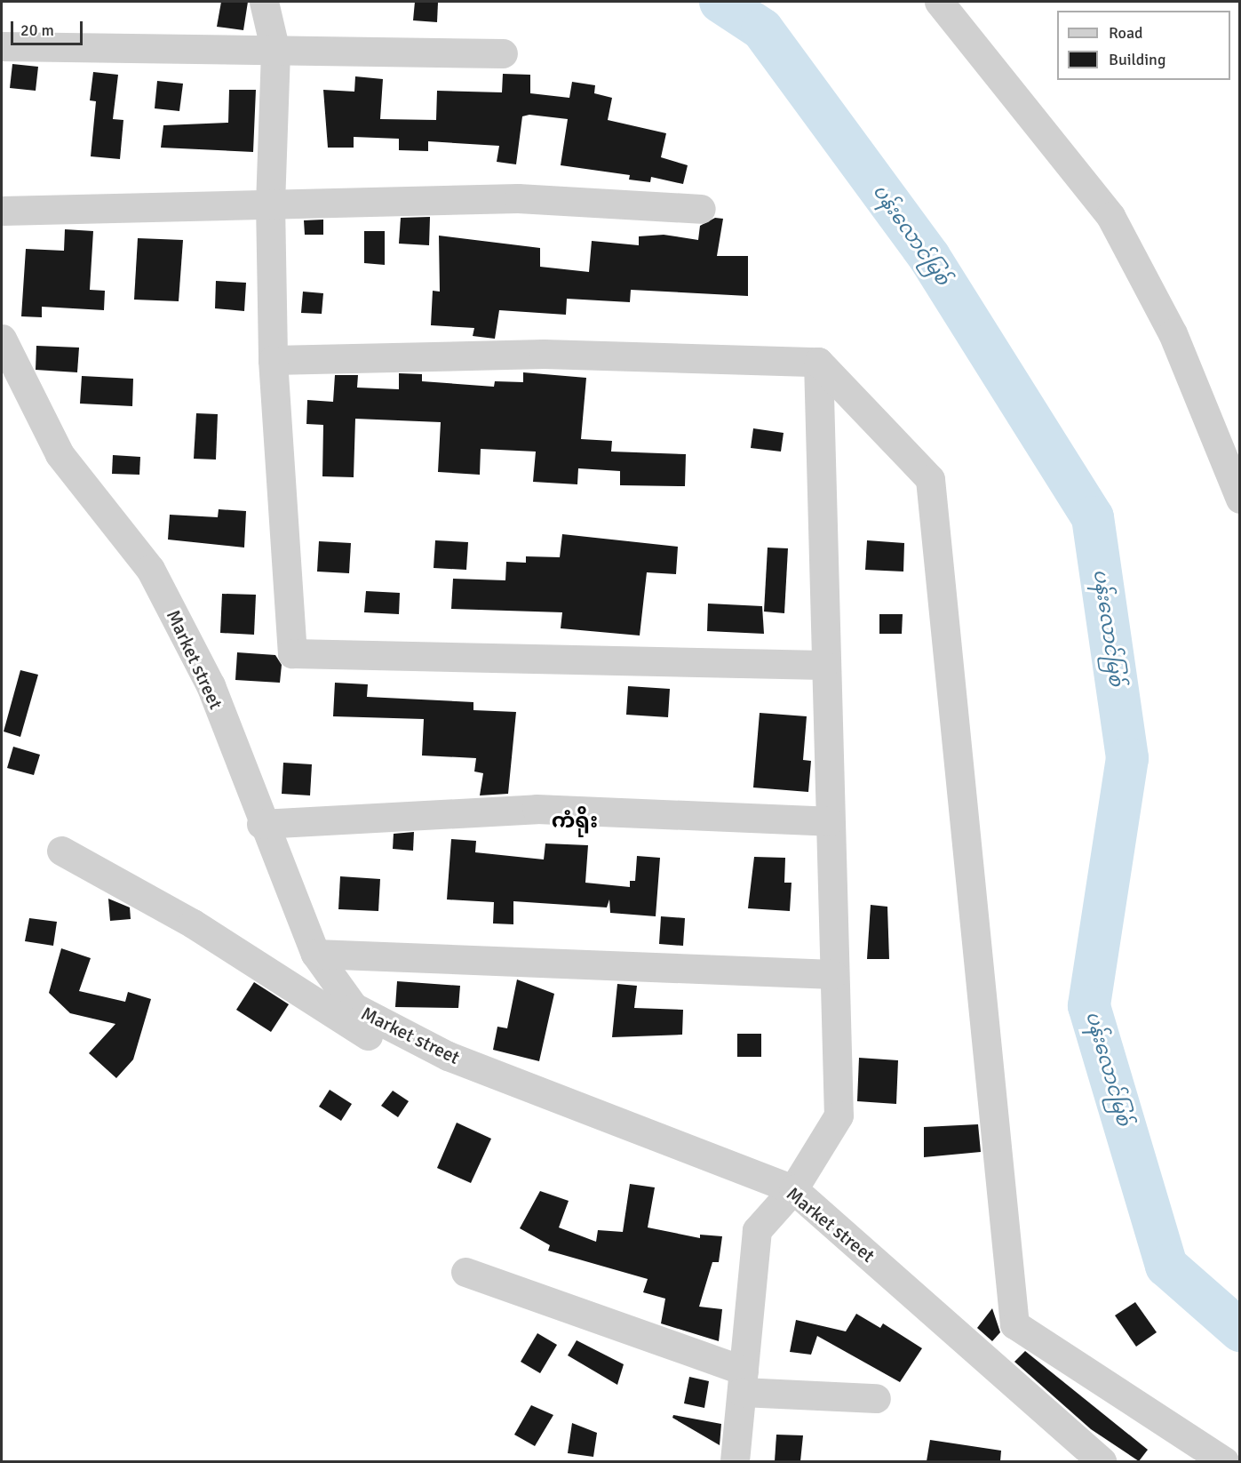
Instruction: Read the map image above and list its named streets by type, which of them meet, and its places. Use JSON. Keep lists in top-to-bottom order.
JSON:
{
  "streets": {
    "street": ["Market street"]
  },
  "districts": ["ကံရိုး"],
  "water": ["ပန်းလောင်မြစ်"],
  "legend": ["Road", "Building"],
  "scale_bar": "20 m"
}
